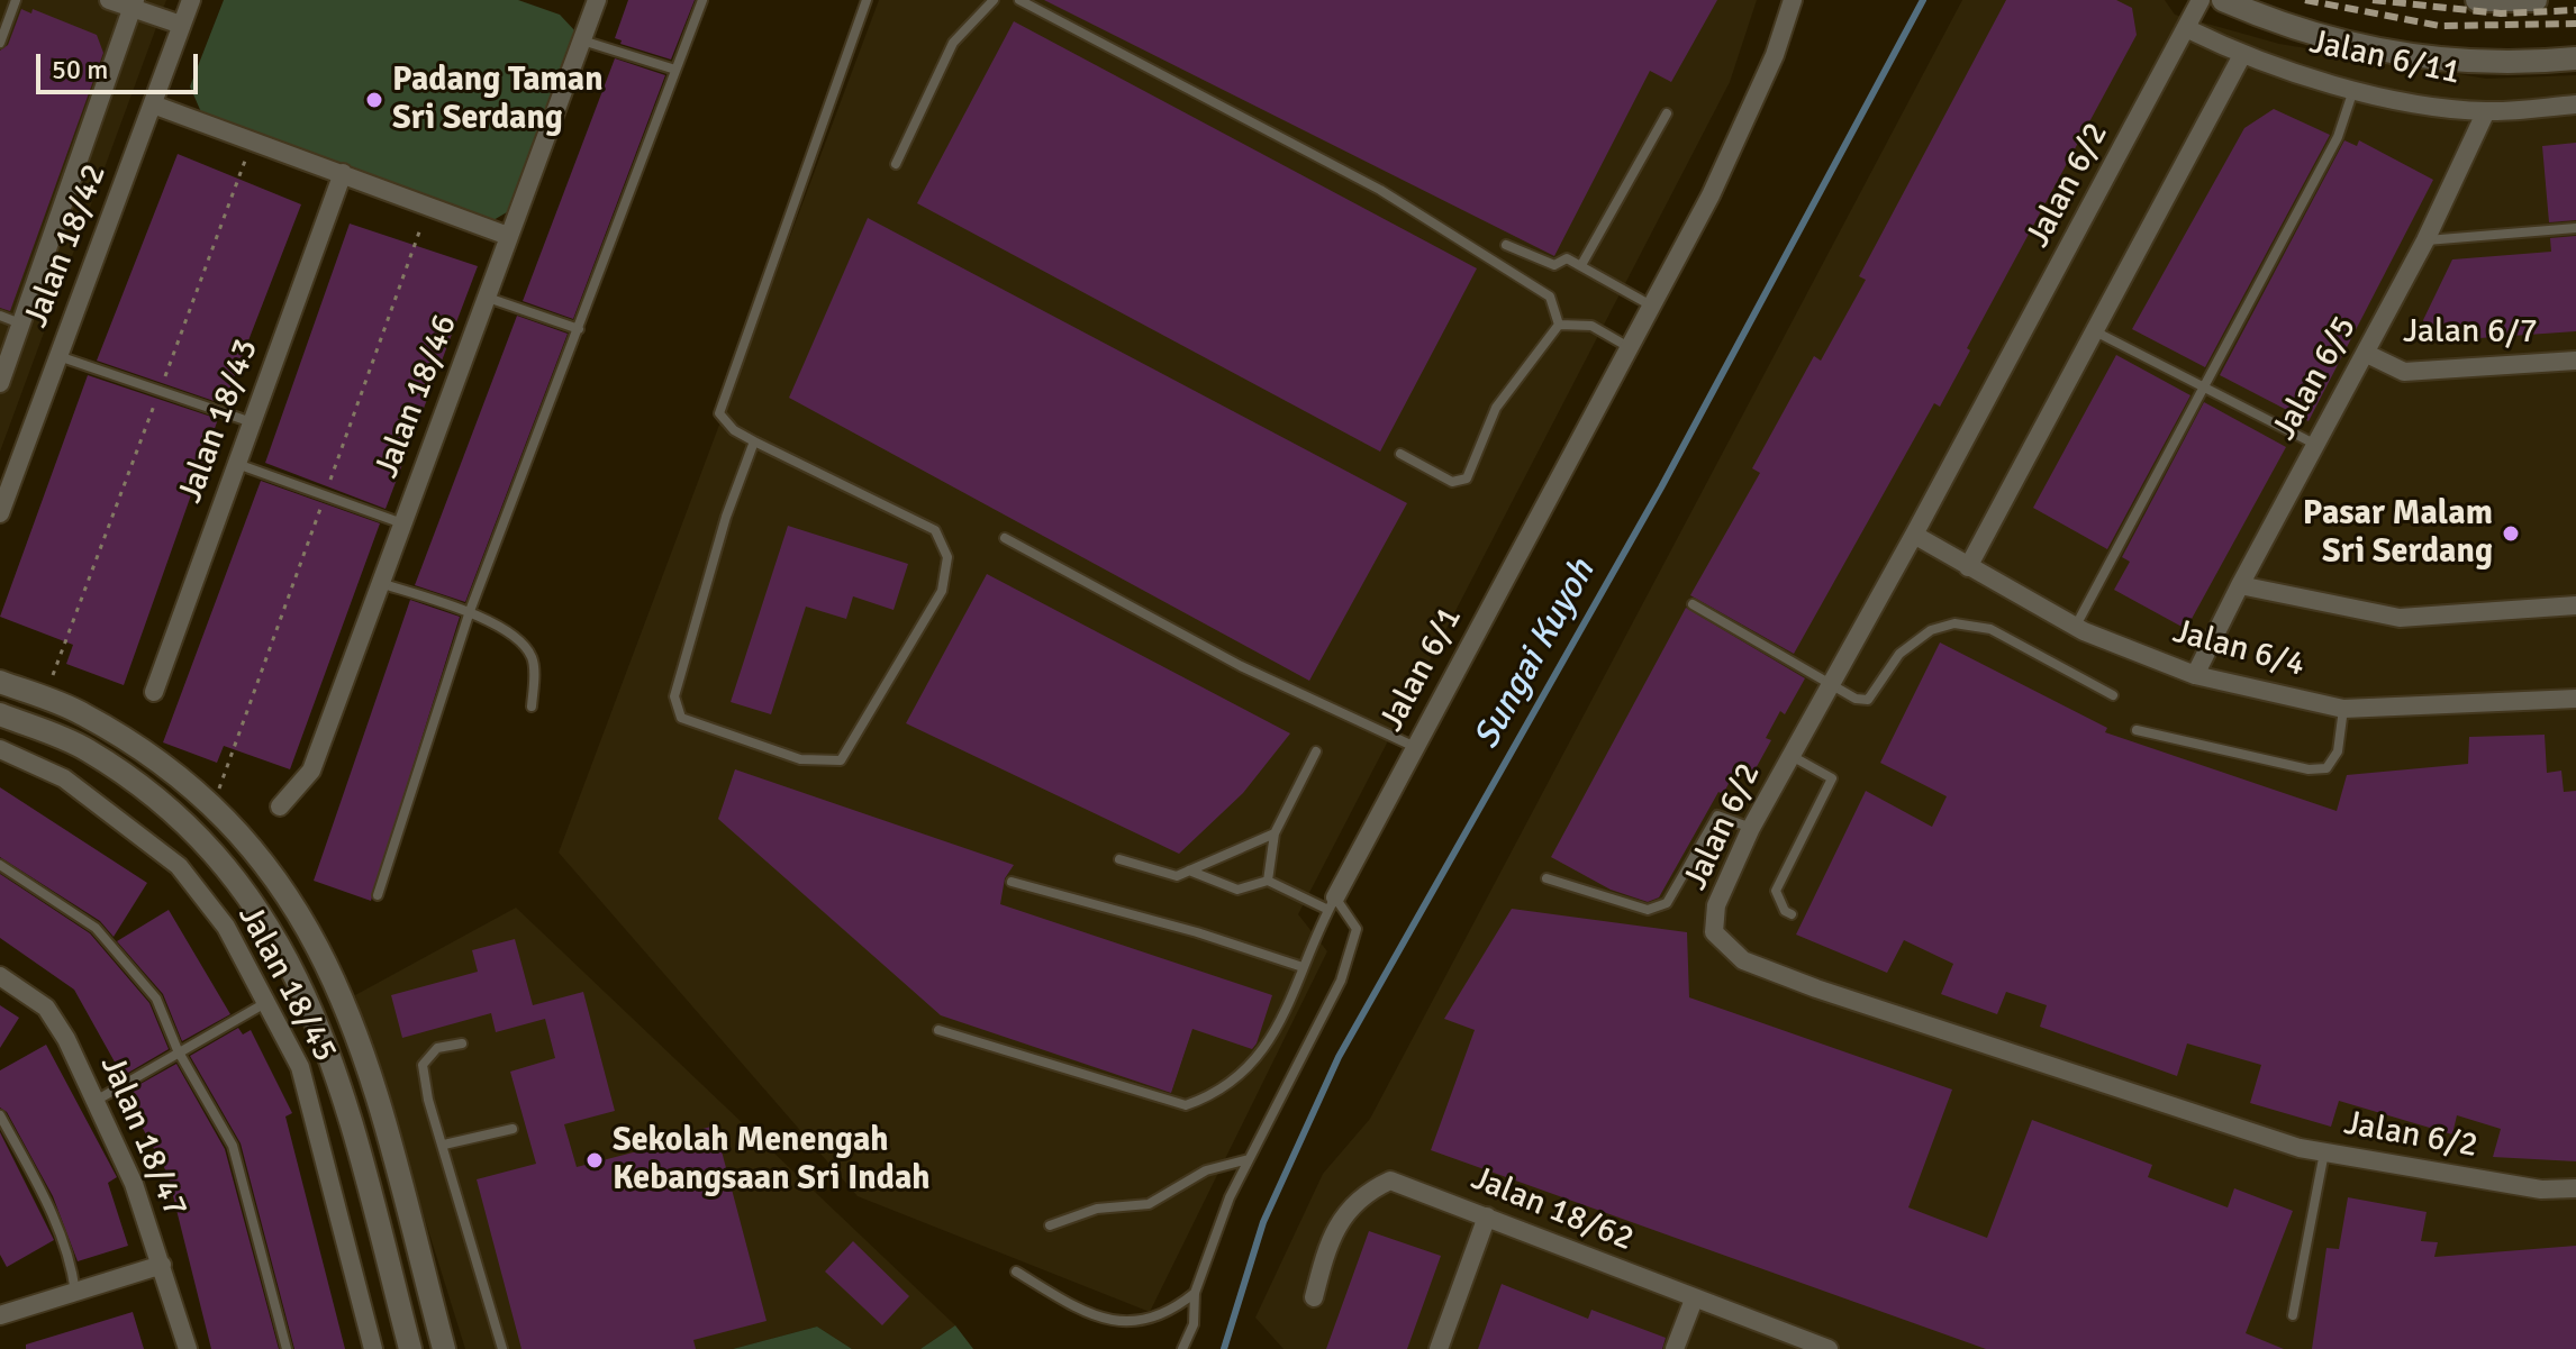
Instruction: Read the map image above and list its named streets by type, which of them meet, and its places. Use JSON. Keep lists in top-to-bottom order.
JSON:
{
  "streets": {
    "street": [
      "Jalan 6/11",
      "Jalan 6/2",
      "Jalan 18/42",
      "Jalan 6/7",
      "Jalan 6/5",
      "Jalan 18/46",
      "Jalan 18/43",
      "Jalan 6/4",
      "Jalan 6/1",
      "Jalan 18/45",
      "Jalan 18/47",
      "Jalan 18/62"
    ]
  },
  "crossings": [
    ["Jalan 6/11", "Jalan 6/2"],
    ["Jalan 6/11", "Jalan 6/5"],
    ["Jalan 6/2", "Jalan 6/4"],
    ["Jalan 6/7", "Jalan 6/5"],
    ["Jalan 6/5", "Jalan 6/4"]
  ],
  "water": ["Sungai Kuyoh"],
  "places": ["Padang Taman Sri Serdang", "Pasar Malam Sri Serdang", "Sekolah Menengah Kebangsaan Sri Indah"],
  "scale_bar": "50 m"
}
